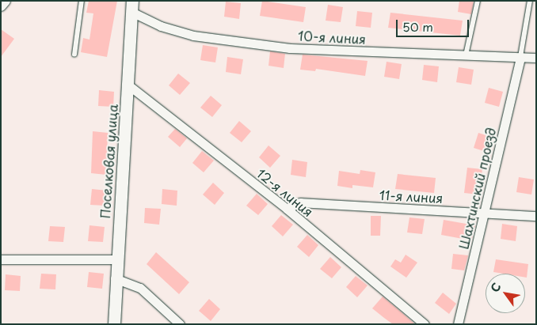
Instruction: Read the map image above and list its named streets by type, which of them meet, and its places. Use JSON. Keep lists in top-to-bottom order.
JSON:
{
  "streets": {
    "street": [
      "10-я линия",
      "Поселковая улица",
      "Шахтинский проезд",
      "12-я линия",
      "11-я линия"
    ]
  },
  "crossings": [
    ["10-я линия", "Поселковая улица"],
    ["10-я линия", "Шахтинский проезд"],
    ["Поселковая улица", "12-я линия"],
    ["Шахтинский проезд", "11-я линия"],
    ["12-я линия", "11-я линия"]
  ],
  "scale_bar": "50 m",
  "north": "top left"
}
